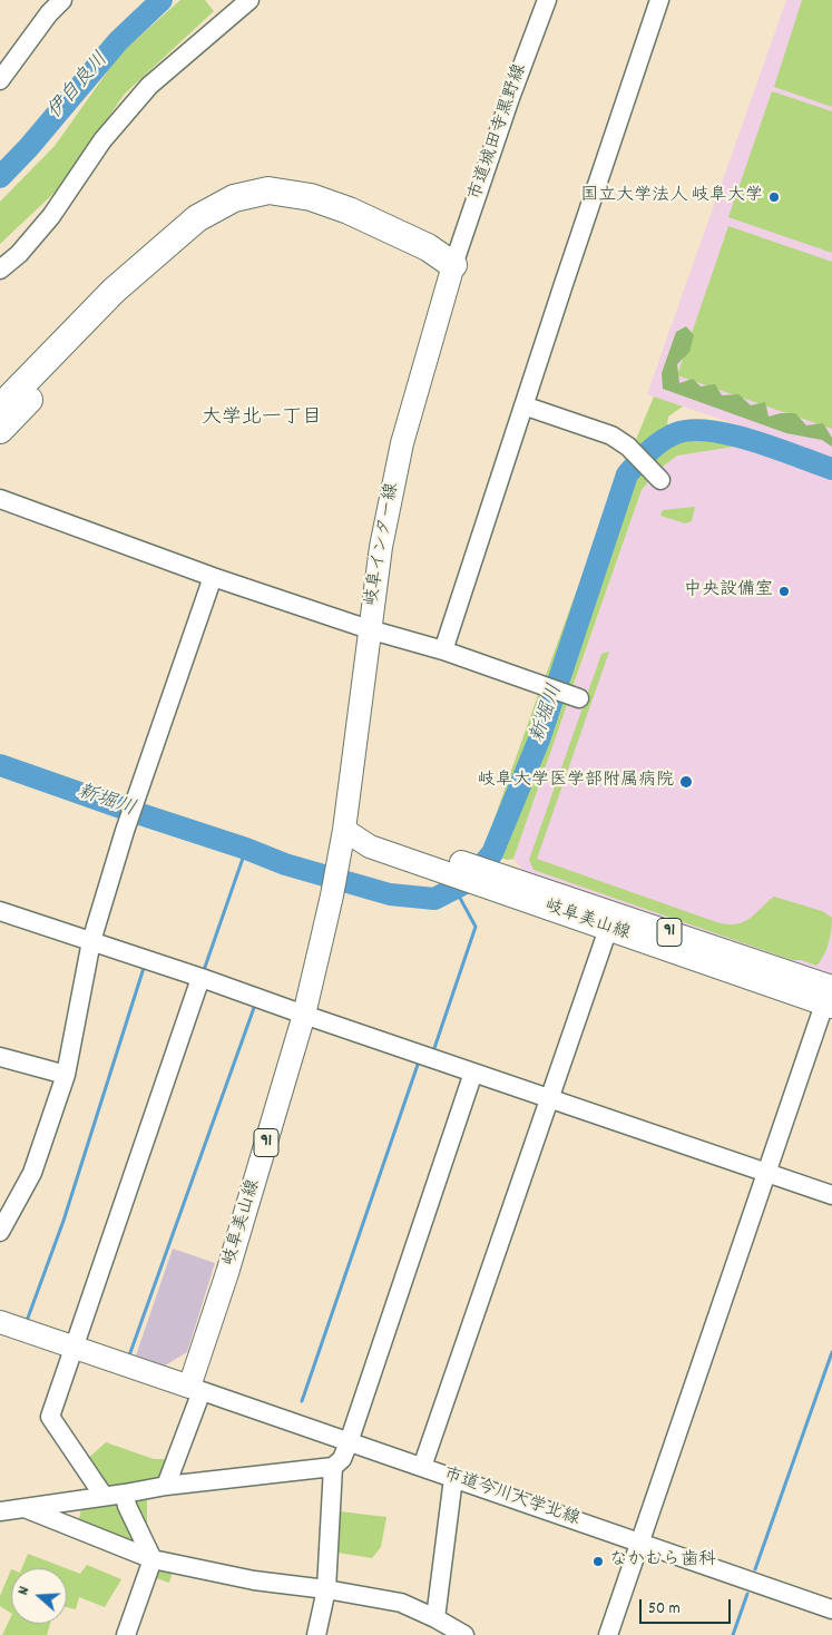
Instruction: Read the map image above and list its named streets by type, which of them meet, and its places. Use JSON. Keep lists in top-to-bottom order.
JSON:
{
  "streets": {
    "main road": ["岐阜インター線", "岐阜美山線", "91"],
    "street": ["市道城田寺黒野線", "市道今川大学北線"]
  },
  "crossings": [
    ["市道城田寺黒野線", "岐阜インター線"],
    ["岐阜インター線", "岐阜美山線"],
    ["岐阜美山線", "市道今川大学北線"]
  ],
  "districts": ["大学北一丁目"],
  "water": ["伊自良川", "新堀川"],
  "places": [
    "国立大学法人 岐阜大学",
    "中央設備室",
    "岐阜大学医学部附属病院",
    "なかむら歯科"
  ],
  "scale_bar": "50 m",
  "north": "left"
}
